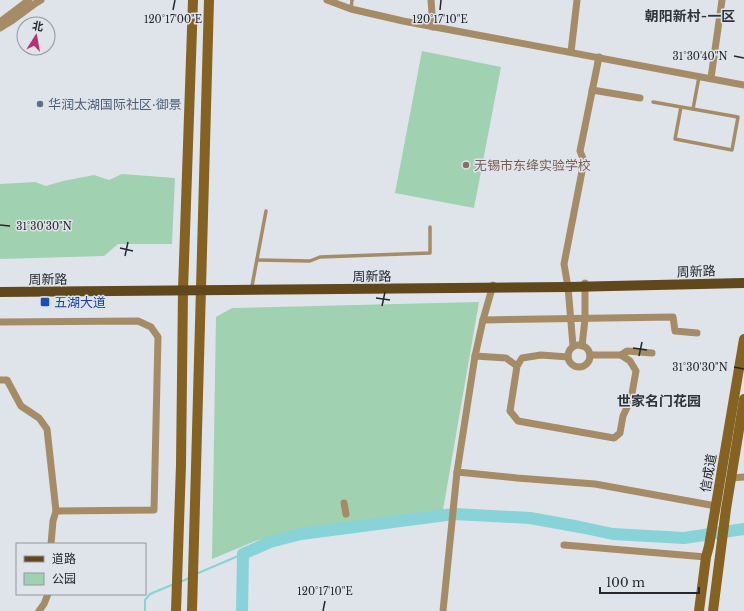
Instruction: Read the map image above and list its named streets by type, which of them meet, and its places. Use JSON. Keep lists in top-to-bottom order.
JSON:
{
  "streets": {
    "main road": ["周新路", "信成道"]
  },
  "districts": ["朝阳新村-一区", "世家名门花园"],
  "places": {
    "other": ["华润太湖国际社区·御景", "无锡市东绛实验学校"],
    "transit": ["五湖大道"]
  },
  "legend": ["道路", "公园"],
  "scale_bar": "100 m",
  "north": "top",
  "coordinates": [
    "120°17'00\"E",
    "120°17'10\"E",
    "31°30'40\"N",
    "31°30'30\"N"
  ]
}
